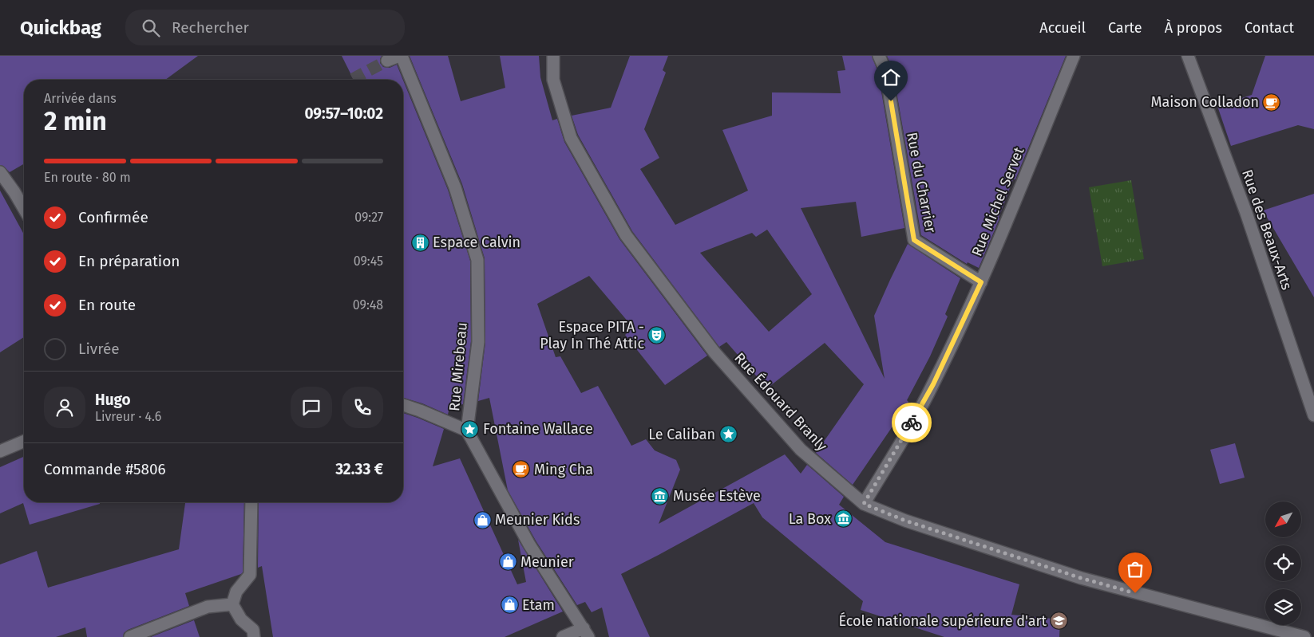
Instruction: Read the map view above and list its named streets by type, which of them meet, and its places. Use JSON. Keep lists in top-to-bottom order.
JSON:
{
  "streets": {
    "street": [
      "Rue du Charrier",
      "Rue Michel Servet",
      "Rue des Beaux-Arts",
      "Rue Mirebeau",
      "Rue Édouard Branly"
    ]
  },
  "crossings": [
    ["Rue du Charrier", "Rue Michel Servet"],
    ["Rue Michel Servet", "Rue Édouard Branly"]
  ],
  "places": {
    "cafe": ["Maison Colladon", "Ming Cha"],
    "building": ["Espace Calvin"],
    "theatre": ["Espace PITA - Play In Thé Attic"],
    "place": ["Fontaine Wallace", "Le Caliban"],
    "museum": ["Musée Estève", "La Box"],
    "shop": ["Meunier Kids", "Meunier", "Etam"],
    "school or university": ["École nationale supérieure d'art"]
  },
  "north": "bottom left",
  "page": {
    "header": "Quickbag",
    "search": "Rechercher",
    "nav": [
      "Accueil",
      "Carte",
      "À propos",
      "Contact"
    ],
    "heading": ["2 min", "Arrivée dans", "09:57–10:02"],
    "panel": [
      "Hugo",
      "Livreur · 4.6",
      "Commande #5806",
      "32.33 €"
    ],
    "bar": "En route · 80 m",
    "list": [
      ["Confirmée", "09:27"],
      ["En préparation", "09:45"],
      ["En route", "09:48"],
      "Livrée"
    ]
  }
}
